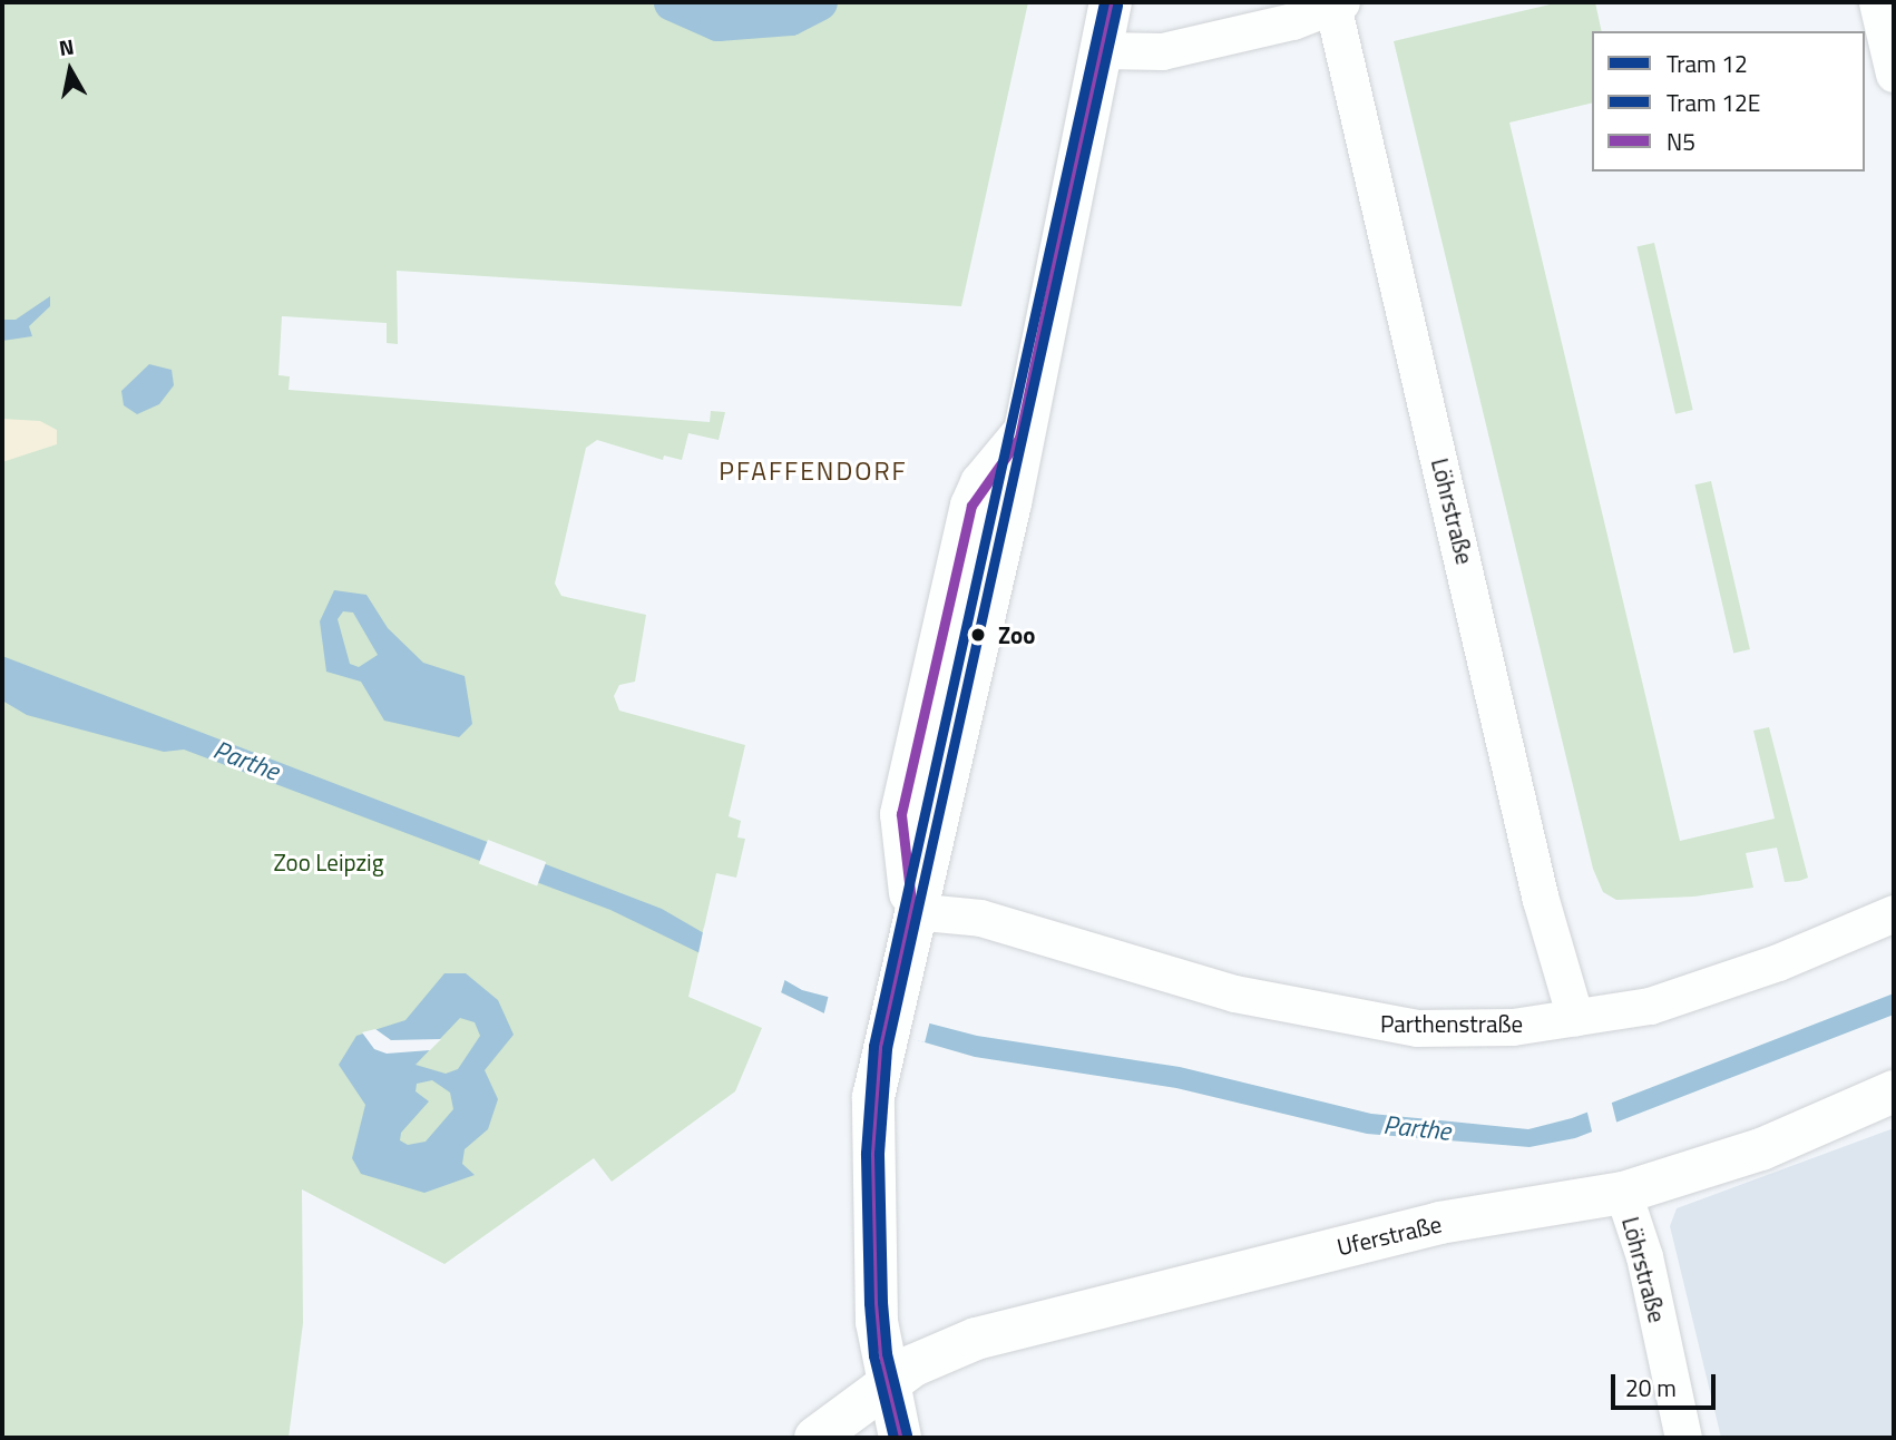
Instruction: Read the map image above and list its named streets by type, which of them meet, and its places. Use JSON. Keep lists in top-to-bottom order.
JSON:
{
  "streets": {
    "main road": ["Uferstraße"],
    "street": ["Löhrstraße", "Parthenstraße"]
  },
  "crossings": [
    ["Löhrstraße", "Parthenstraße"],
    ["Löhrstraße", "Uferstraße"]
  ],
  "districts": ["PFAFFENDORF"],
  "water": ["Parthe"],
  "parks": ["Zoo Leipzig"],
  "places": ["Zoo"],
  "lines": ["tram line 12", "transit line N5", "tram line 12E"],
  "legend": ["Tram 12", "Tram 12E", "N5"],
  "scale_bar": "20 m",
  "north": "top"
}
